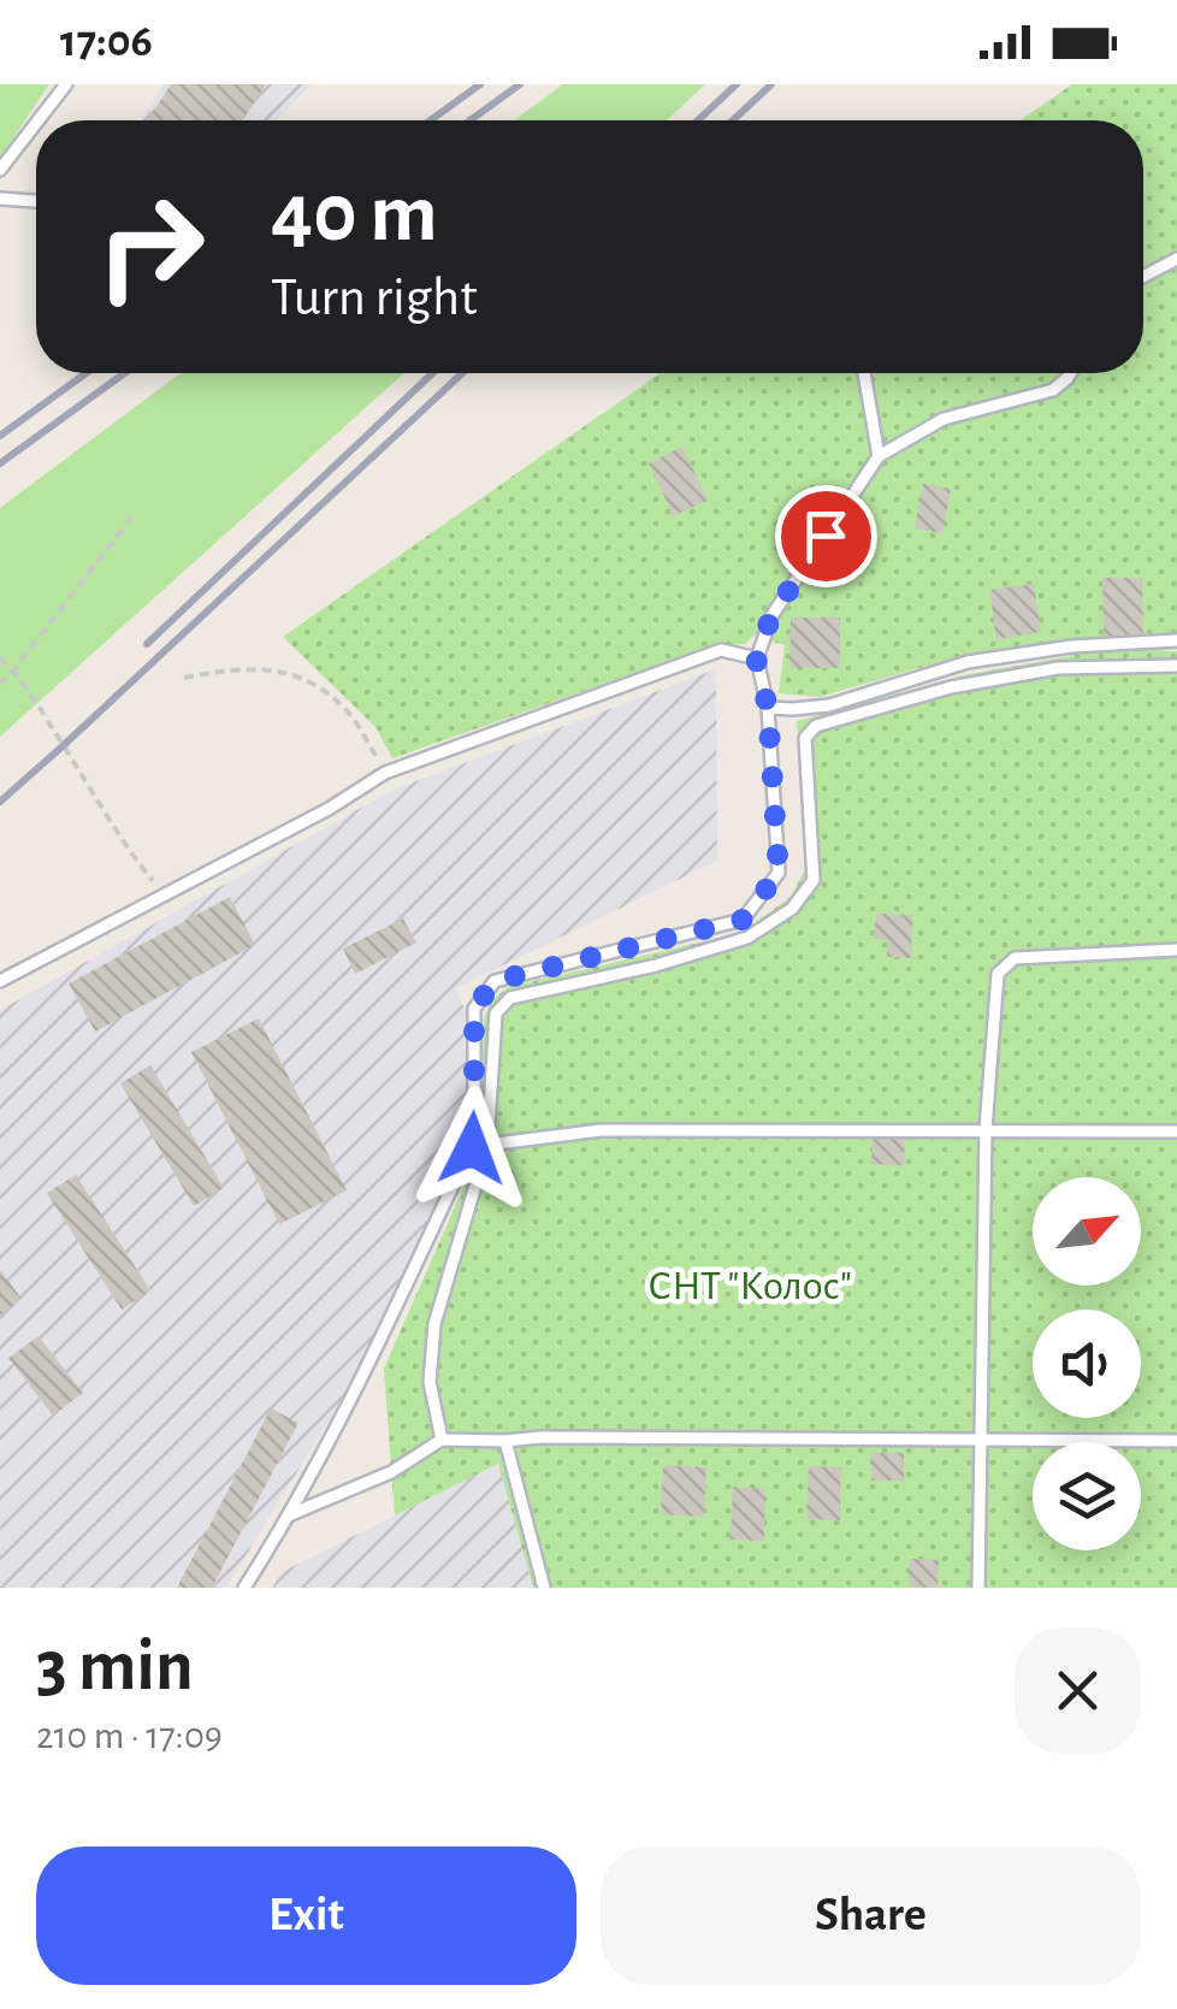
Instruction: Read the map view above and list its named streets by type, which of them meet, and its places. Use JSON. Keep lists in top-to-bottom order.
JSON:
{
  "parks": ["СНТ \"Колос\""],
  "north": "top right",
  "page": {
    "status": "17:06",
    "turn": ["40 m", "Turn right"],
    "heading": ["3 min", "210 m · 17:09"],
    "buttons": ["Exit", "Share"]
  }
}
